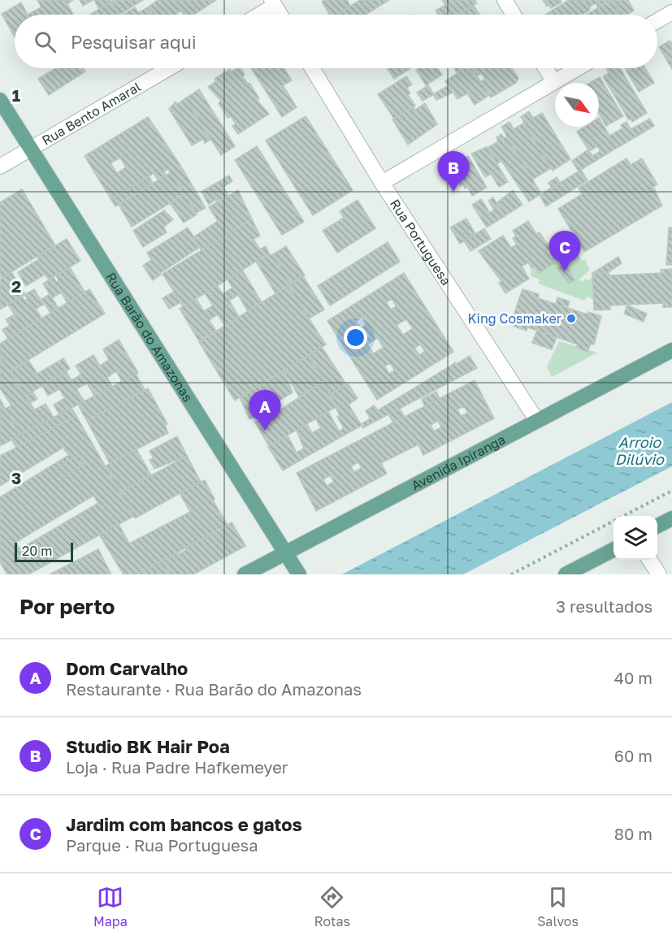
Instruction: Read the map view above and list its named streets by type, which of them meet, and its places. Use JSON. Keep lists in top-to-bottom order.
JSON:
{
  "streets": {
    "main road": ["Rua Barão do Amazonas", "Avenida Ipiranga"],
    "street": ["Rua Bento Amaral", "Rua Portuguesa"]
  },
  "crossings": [
    ["Rua Bento Amaral", "Rua Barão do Amazonas"],
    ["Rua Portuguesa", "Avenida Ipiranga"],
    ["Rua Barão do Amazonas", "Avenida Ipiranga"]
  ],
  "water": ["Arroio Dilúvio"],
  "places": ["King Cosmaker"],
  "scale_bar": "20 m",
  "north": "bottom right",
  "page": {
    "search": "Pesquisar aqui",
    "pins": ["B", "C", "A"],
    "scale": "20 m",
    "heading": ["Por perto", "3 resultados"],
    "list": [
      {
        "mark": "A",
        "name": "Dom Carvalho",
        "note": "Restaurante · Rua Barão do Amazonas",
        "value": "40 m"
      },
      {
        "mark": "B",
        "name": "Studio BK Hair Poa",
        "note": "Loja · Rua Padre Hafkemeyer",
        "value": "60 m"
      },
      {
        "mark": "C",
        "name": "Jardim com bancos e gatos",
        "note": "Parque · Rua Portuguesa",
        "value": "80 m"
      }
    ],
    "nav": ["Mapa", "Rotas", "Salvos"]
  },
  "grid": {
    "rows": ["1", "2", "3"]
  }
}
